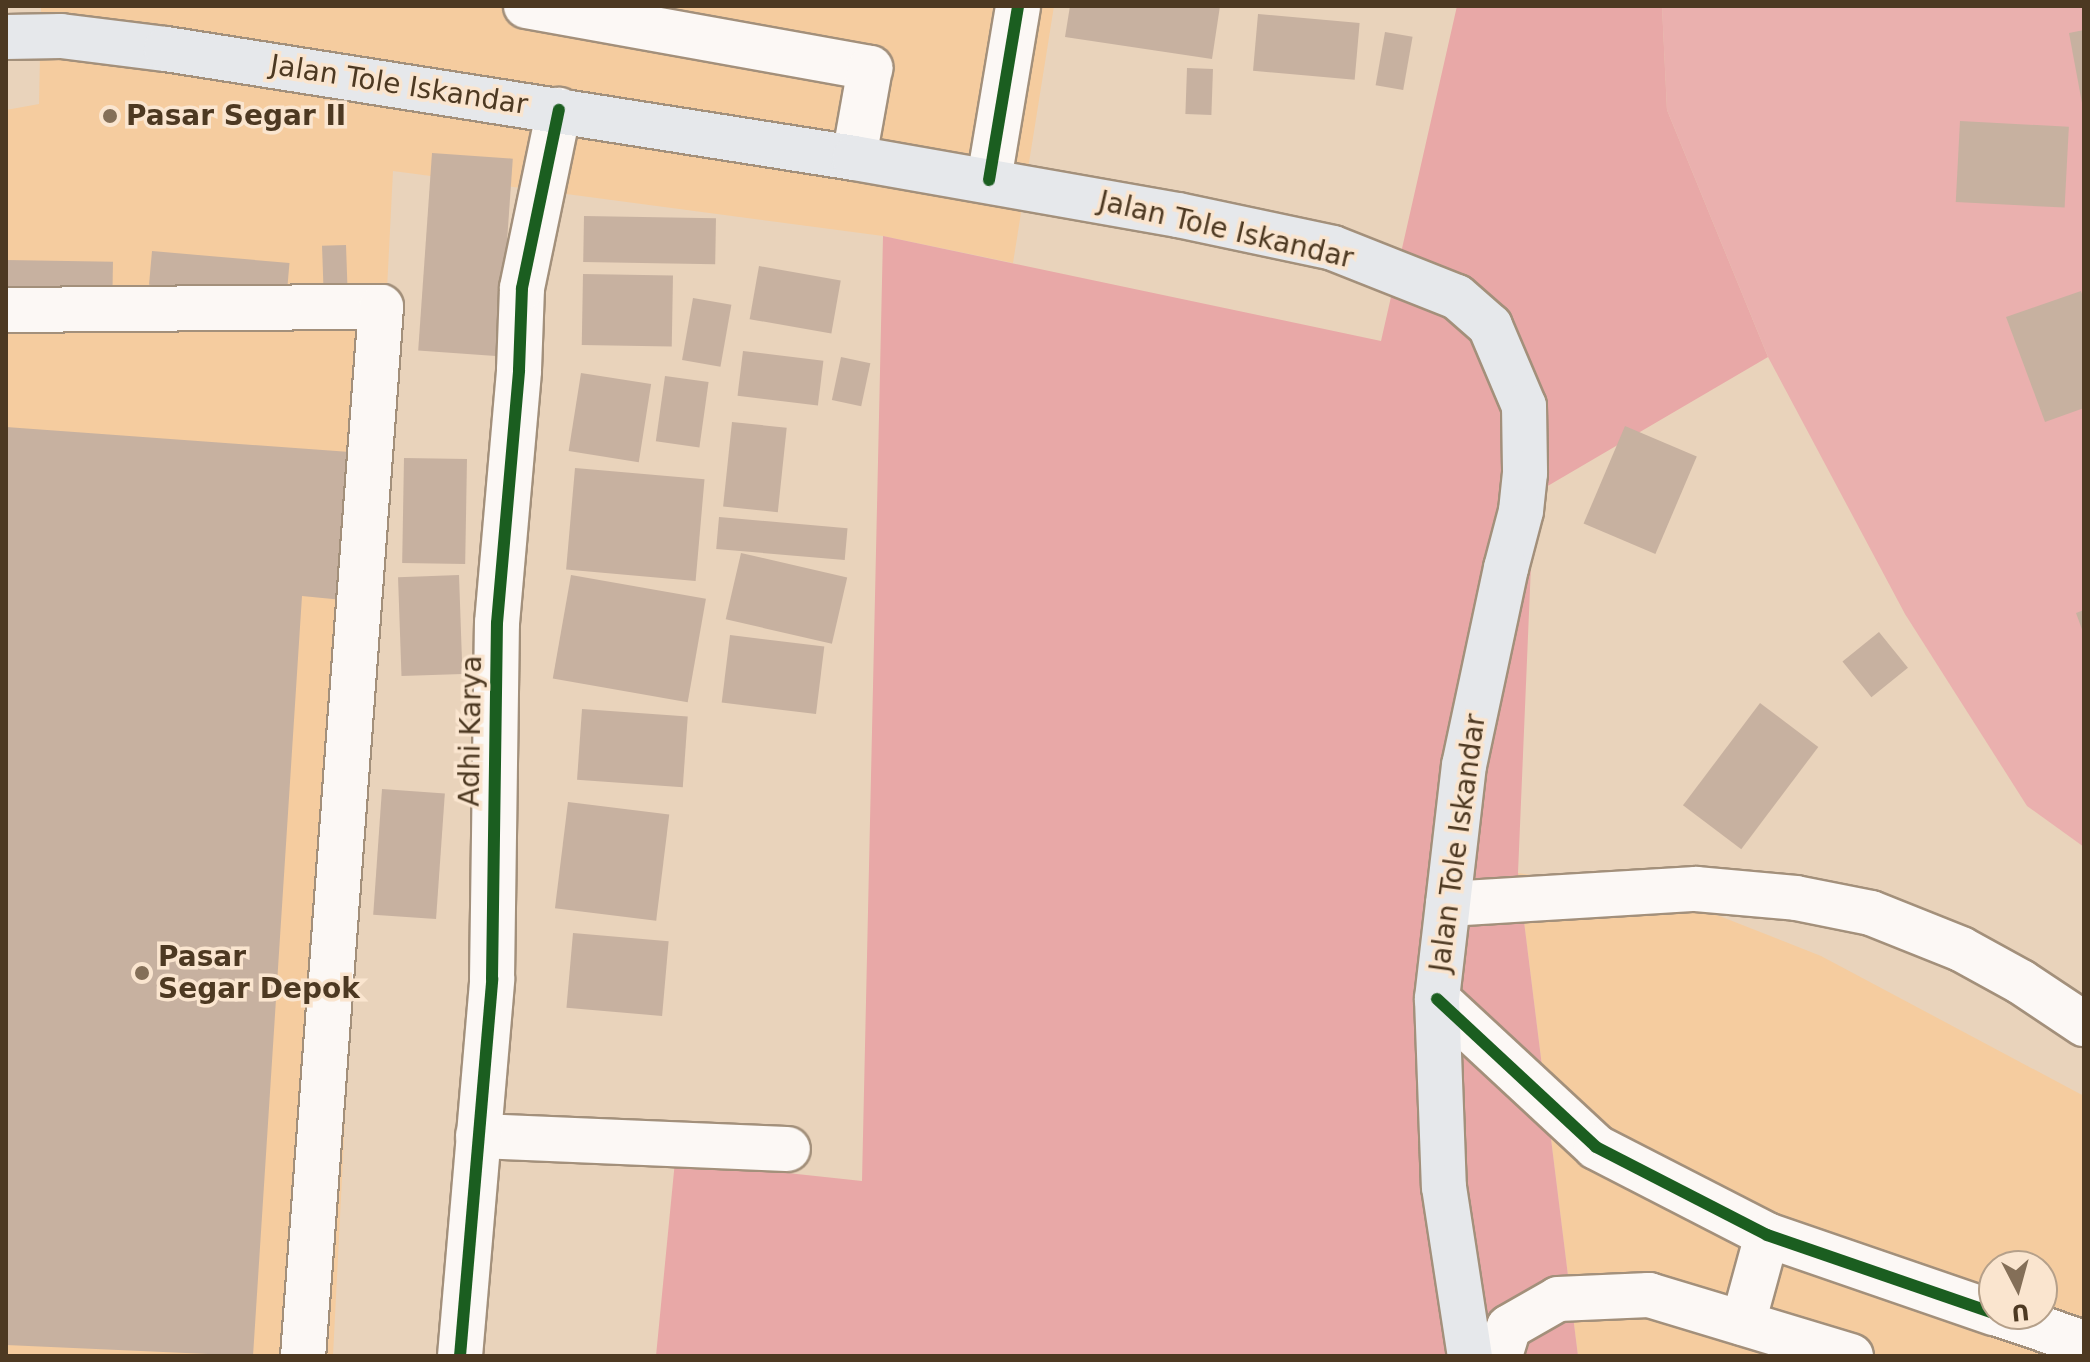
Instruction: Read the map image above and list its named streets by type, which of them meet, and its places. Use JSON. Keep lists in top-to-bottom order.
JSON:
{
  "streets": {
    "main road": ["Jalan Tole Iskandar"],
    "street": ["Adhi Karya"]
  },
  "crossings": [
    ["Jalan Tole Iskandar", "Adhi Karya"]
  ],
  "places": ["Pasar Segar II", "Pasar Segar Depok"],
  "north": "bottom"
}
